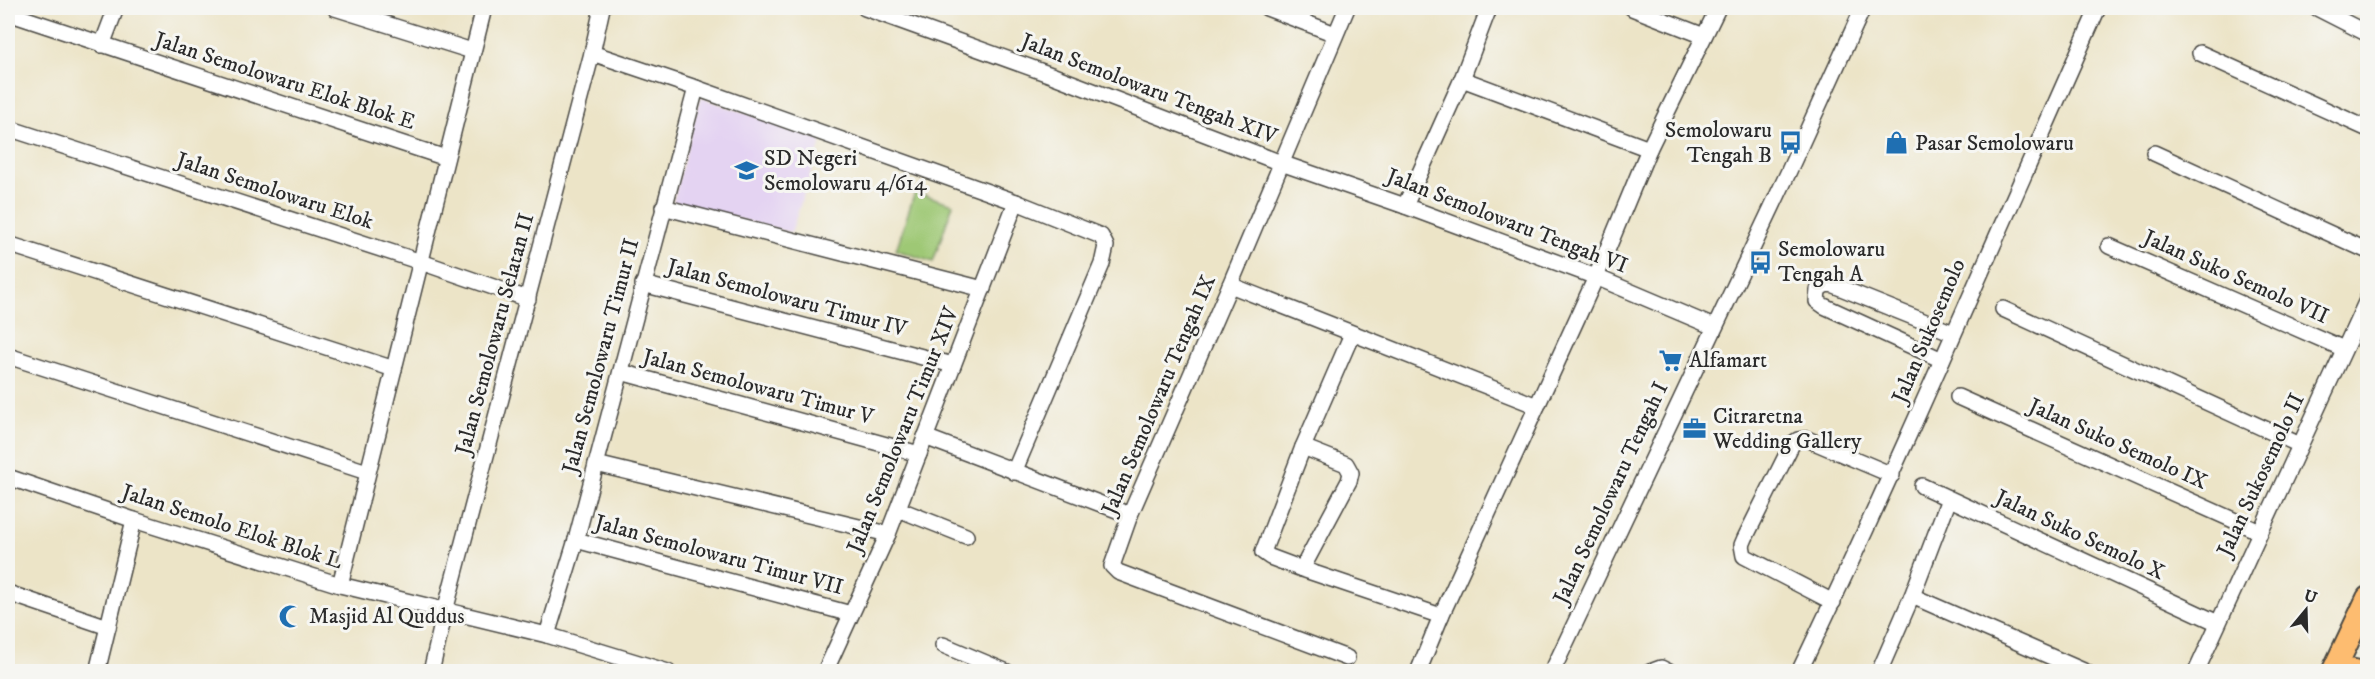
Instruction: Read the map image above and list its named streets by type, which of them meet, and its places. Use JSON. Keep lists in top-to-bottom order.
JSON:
{
  "streets": {
    "street": [
      "Jalan Semolowaru Elok Blok E",
      "Jalan Semolowaru Tengah XIV",
      "Jalan Semolowaru Elok",
      "Jalan Semolowaru Tengah VI",
      "Jalan Suko Semolo VII",
      "Jalan Semolowaru Timur IV",
      "Jalan Sukosemolo",
      "Jalan Semolowaru Selatan II",
      "Jalan Semolowaru Timur II",
      "Jalan Semolowaru Timur V",
      "Jalan Semolowaru Tengah IX",
      "Jalan Semolowaru Timur XIV",
      "Jalan Suko Semolo IX",
      "Jalan Sukosemolo II",
      "Jalan Semolowaru Tengah I",
      "Jalan Semolo Elok Blok L",
      "Jalan Suko Semolo X",
      "Jalan Semolowaru Timur VII"
    ]
  },
  "crossings": [
    ["Jalan Semolowaru Tengah XIV", "Jalan Semolowaru Tengah VI"],
    ["Jalan Semolowaru Tengah XIV", "Jalan Semolowaru Tengah IX"],
    ["Jalan Semolowaru Elok", "Jalan Semolowaru Selatan II"],
    ["Jalan Semolowaru Tengah VI", "Jalan Semolowaru Tengah IX"],
    ["Jalan Semolowaru Tengah VI", "Jalan Semolowaru Tengah I"],
    ["Jalan Suko Semolo VII", "Jalan Sukosemolo II"],
    ["Jalan Semolowaru Timur IV", "Jalan Semolowaru Timur II"],
    ["Jalan Semolowaru Timur IV", "Jalan Semolowaru Timur XIV"],
    ["Jalan Semolowaru Selatan II", "Jalan Semolo Elok Blok L"],
    ["Jalan Semolowaru Timur II", "Jalan Semolowaru Timur V"],
    ["Jalan Semolowaru Timur II", "Jalan Semolo Elok Blok L"],
    ["Jalan Semolowaru Timur II", "Jalan Semolowaru Timur VII"],
    ["Jalan Semolowaru Timur V", "Jalan Semolowaru Timur XIV"],
    ["Jalan Semolowaru Timur XIV", "Jalan Semolowaru Timur VII"],
    ["Jalan Suko Semolo IX", "Jalan Sukosemolo II"],
    ["Jalan Sukosemolo II", "Jalan Suko Semolo X"]
  ],
  "places": {
    "bus stop": ["Semolowaru Tengah B", "Semolowaru Tengah A"],
    "shop": ["Pasar Semolowaru"],
    "school or university": ["SD Negeri Semolowaru 4/614"],
    "supermarket": ["Alfamart"],
    "office": ["Citraretna Wedding Gallery"],
    "mosque": ["Masjid Al Quddus"]
  },
  "north": "top"
}
